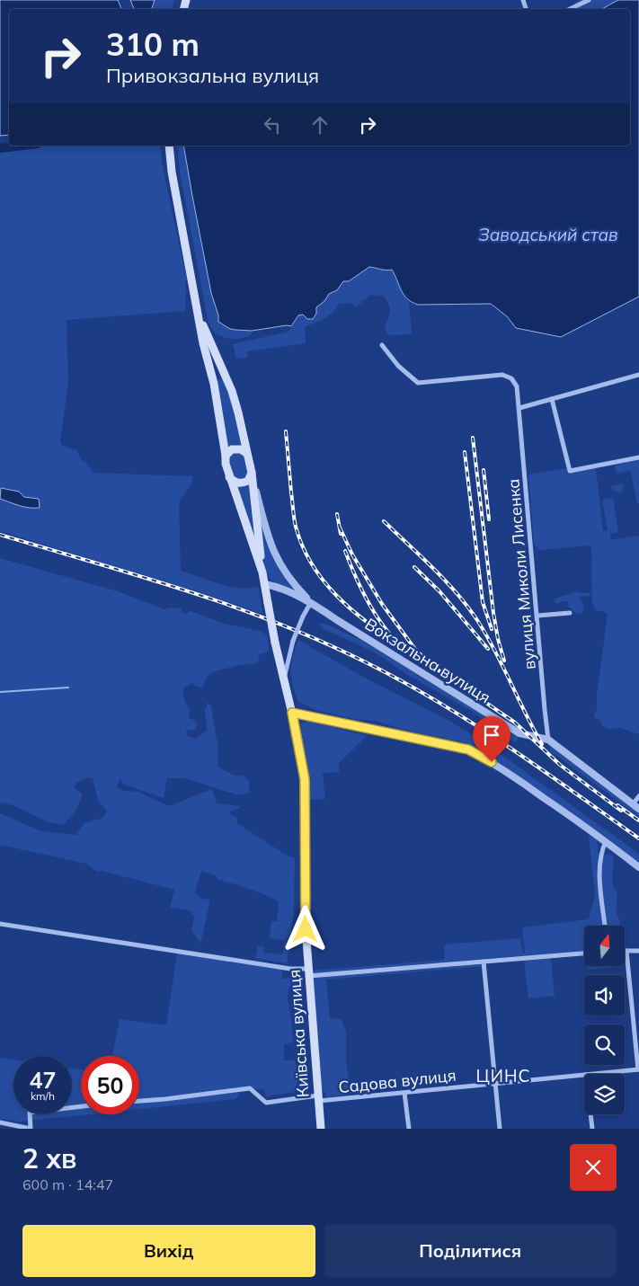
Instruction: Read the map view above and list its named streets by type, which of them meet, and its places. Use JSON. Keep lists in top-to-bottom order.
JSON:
{
  "streets": {
    "main road": ["Київська вулиця"],
    "street": ["вулиця Миколи Лисенка", "Вокзальна вулиця", "Садова вулиця"]
  },
  "crossings": [
    ["вулиця Миколи Лисенка", "Вокзальна вулиця"],
    ["Вокзальна вулиця", "Київська вулиця"],
    ["Київська вулиця", "Садова вулиця"]
  ],
  "districts": ["ЦИНС"],
  "water": ["Заводський став"],
  "north": "top",
  "page": {
    "turn": ["310 m", "Привокзальна вулиця"],
    "speed": "47 km/h",
    "limit": "50",
    "heading": ["2 хв", "600 m · 14:47"],
    "buttons": ["Вихід", "Поділитися"]
  }
}
